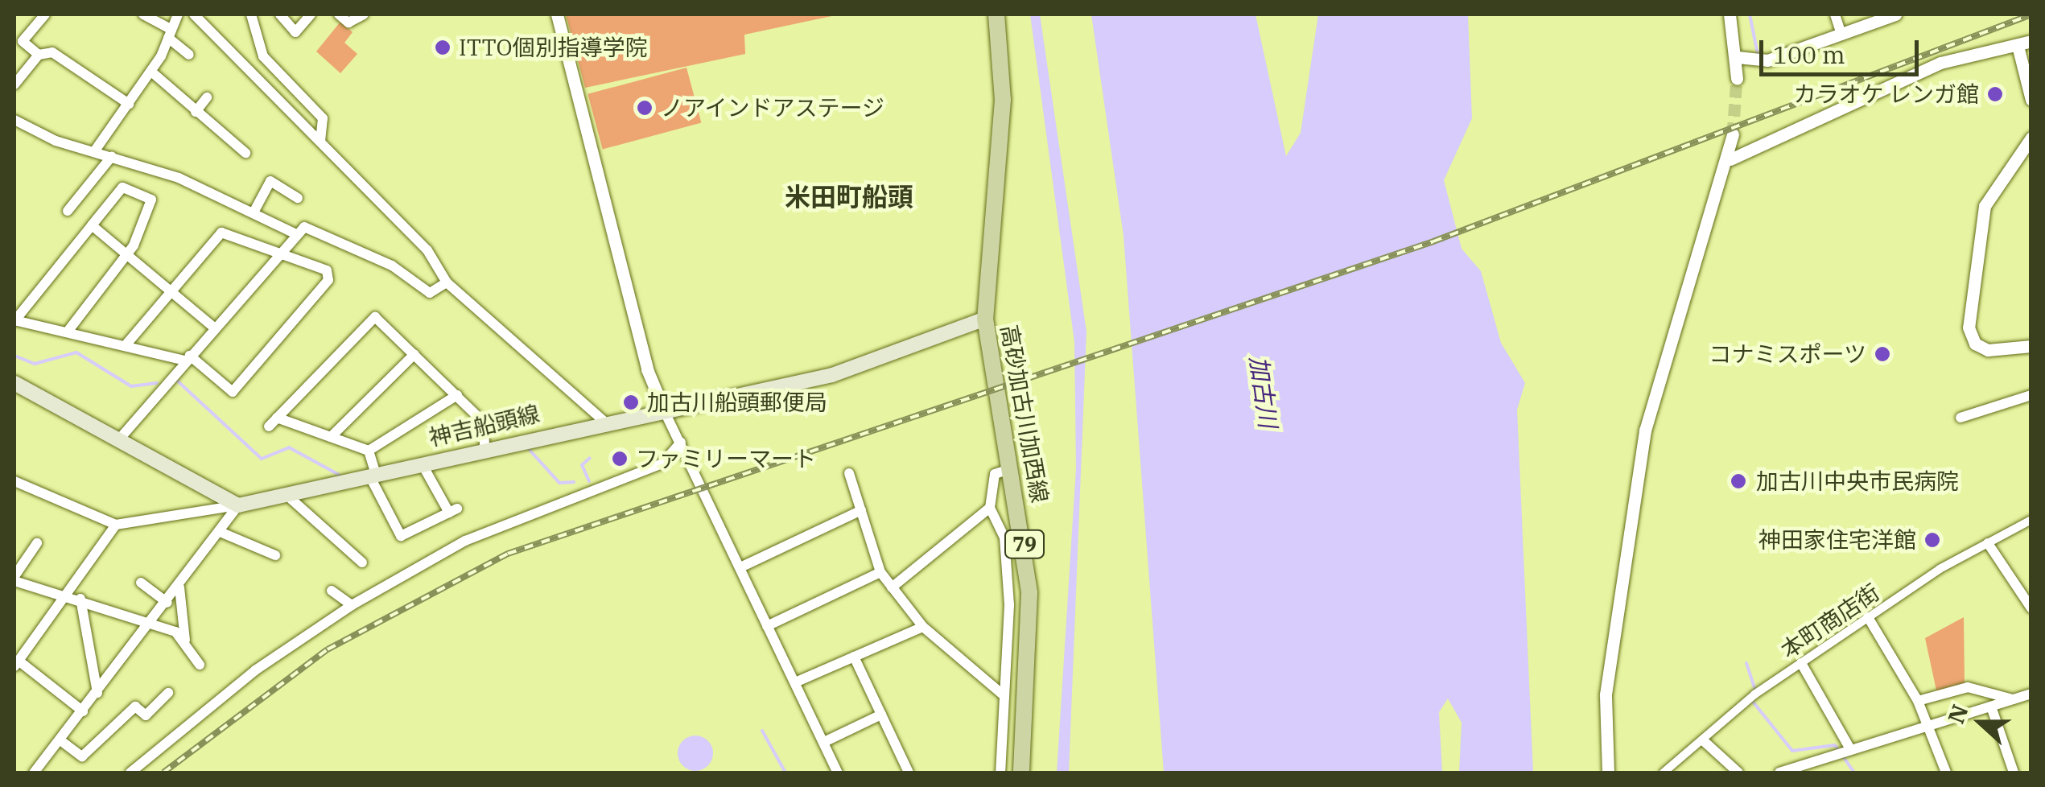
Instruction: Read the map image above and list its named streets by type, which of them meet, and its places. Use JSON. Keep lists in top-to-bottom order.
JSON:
{
  "streets": {
    "main road": ["高砂加古川加西線", "神吉船頭線", "79"],
    "street": ["本町商店街"]
  },
  "crossings": [
    ["高砂加古川加西線", "神吉船頭線"]
  ],
  "districts": ["米田町船頭"],
  "water": ["加古川"],
  "places": [
    "ITTO個別指導学院",
    "カラオケ レンガ館",
    "ノアインドアステージ",
    "コナミスポーツ",
    "加古川船頭郵便局",
    "ファミリーマート",
    "加古川中央市民病院",
    "神田家住宅洋館"
  ],
  "scale_bar": "100 m",
  "north": "left"
}
